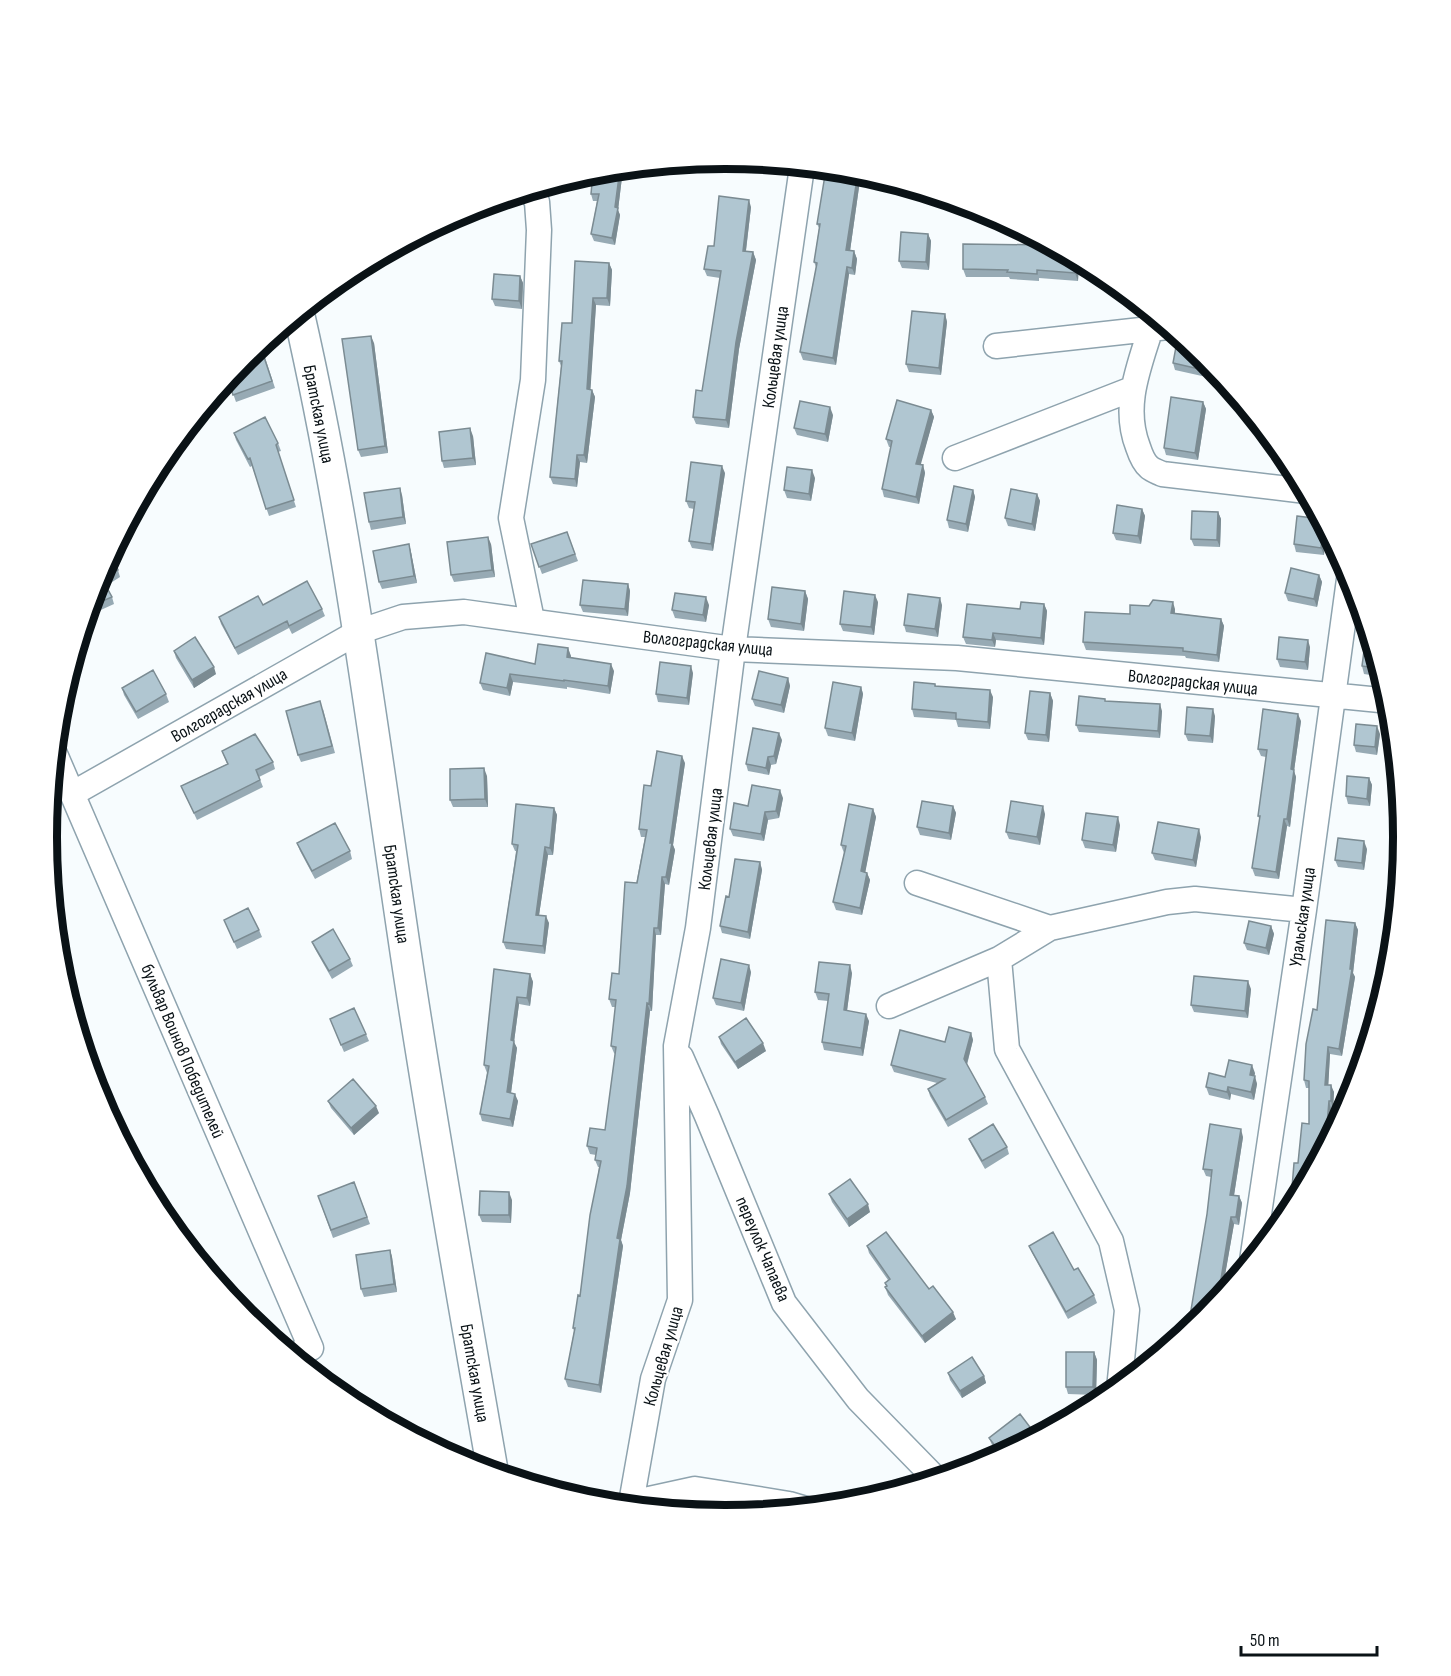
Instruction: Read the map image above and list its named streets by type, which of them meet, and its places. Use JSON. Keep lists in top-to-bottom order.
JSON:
{
  "streets": {
    "main road": ["Братская улица"],
    "street": [
      "Кольцевая улица",
      "Волгоградская улица",
      "Уральская улица",
      "бульвар Воинов Победителей",
      "переулок Чапаева"
    ]
  },
  "crossings": [
    ["Кольцевая улица", "Волгоградская улица"],
    ["Кольцевая улица", "переулок Чапаева"],
    ["Братская улица", "Волгоградская улица"],
    ["Волгоградская улица", "Уральская улица"],
    ["Волгоградская улица", "бульвар Воинов Победителей"]
  ],
  "scale_bar": "50 m"
}
